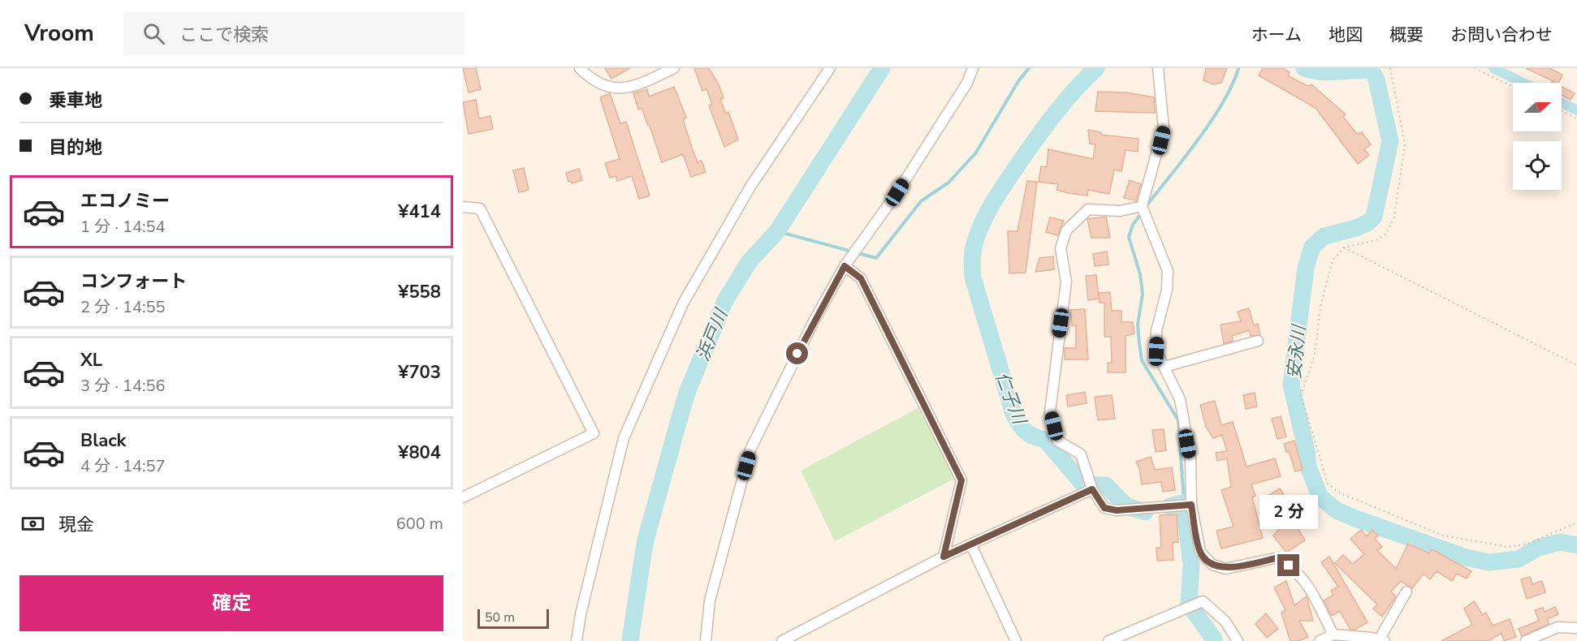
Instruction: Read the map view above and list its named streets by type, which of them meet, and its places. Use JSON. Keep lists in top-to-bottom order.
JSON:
{
  "water": ["浜戸川", "安永川", "仁子川"],
  "scale_bar": "50 m",
  "north": "right",
  "page": {
    "header": "Vroom",
    "search": "ここで検索",
    "nav": [
      "ホーム",
      "地図",
      "概要",
      "お問い合わせ"
    ],
    "banner": ["乗車地", "目的地"],
    "list": [
      {
        "name": "エコノミー",
        "note": "1 分 · 14:54",
        "value": "¥414"
      },
      {
        "name": "コンフォート",
        "note": "2 分 · 14:55",
        "value": "¥558"
      },
      {
        "name": "XL",
        "note": "3 分 · 14:56",
        "value": "¥703"
      },
      {
        "name": "Black",
        "note": "4 分 · 14:57",
        "value": "¥804"
      }
    ],
    "bubble": "2 分",
    "pay": ["現金", "600 m"],
    "buttons": "確定",
    "scale": "50 m"
  }
}
